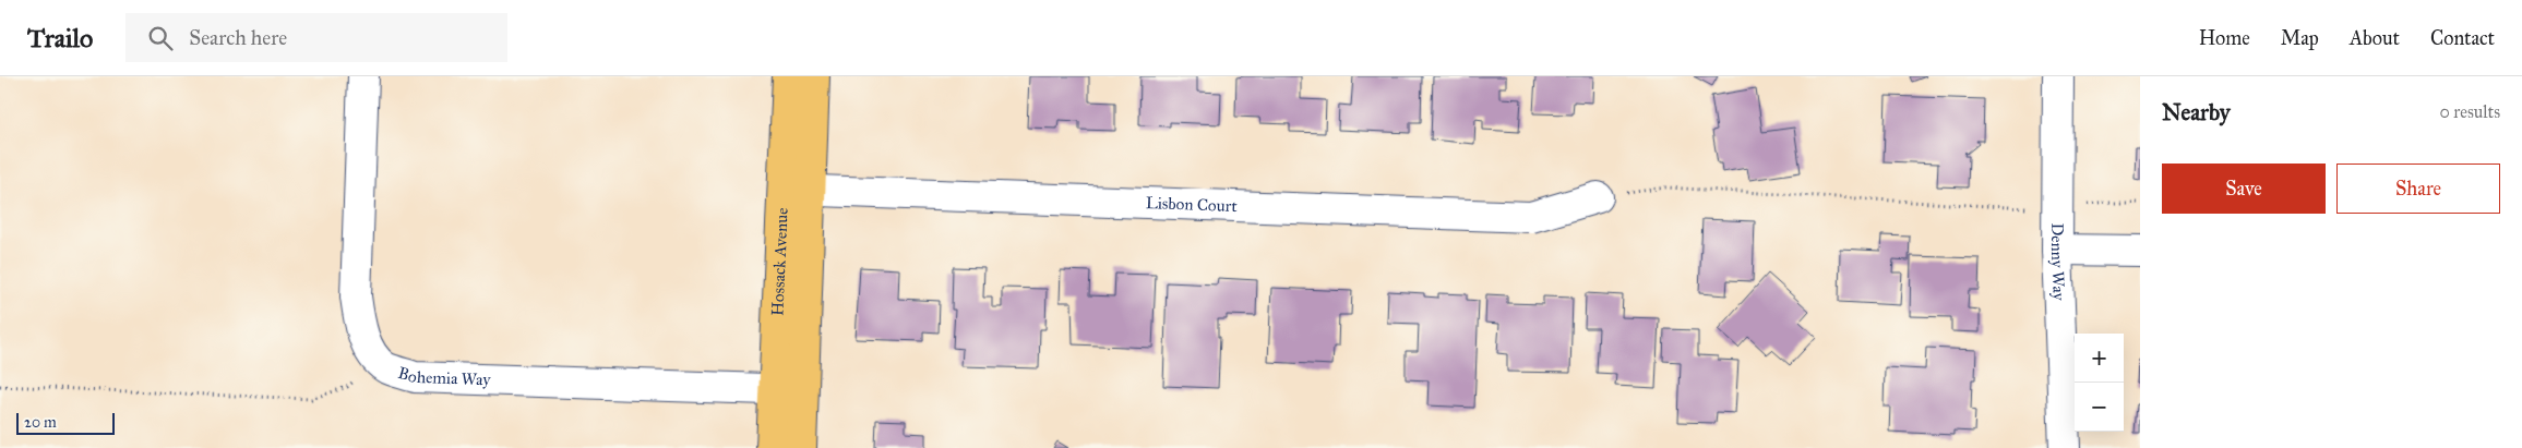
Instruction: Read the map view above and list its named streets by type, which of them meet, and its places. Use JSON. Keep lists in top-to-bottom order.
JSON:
{
  "streets": {
    "main road": ["Hossack Avenue"],
    "street": ["Lisbon Court", "Denny Way", "Bohemia Way"]
  },
  "crossings": [
    ["Lisbon Court", "Hossack Avenue"],
    ["Hossack Avenue", "Bohemia Way"]
  ],
  "scale_bar": "20 m",
  "page": {
    "header": "Trailo",
    "search": "Search here",
    "nav": [
      "Home",
      "Map",
      "About",
      "Contact"
    ],
    "heading": ["Nearby", "0 results"],
    "buttons": ["Save", "Share"],
    "map_buttons": ["+", "−"],
    "scale": "20 m"
  }
}
